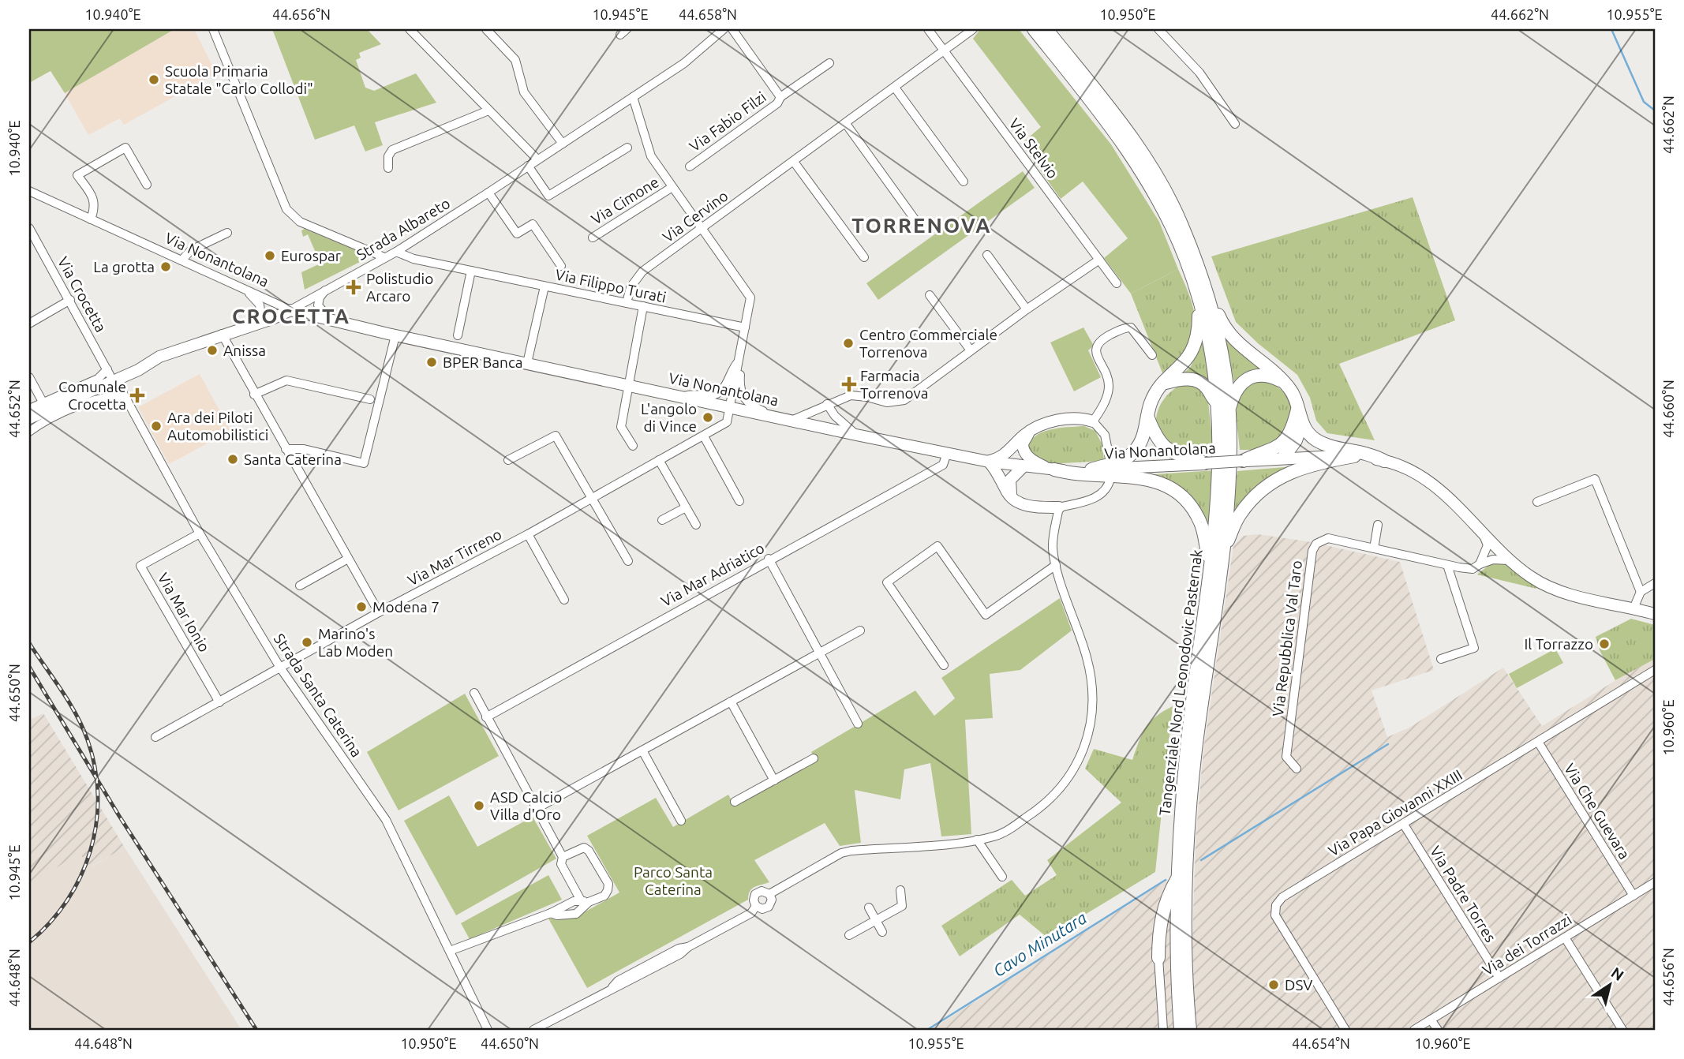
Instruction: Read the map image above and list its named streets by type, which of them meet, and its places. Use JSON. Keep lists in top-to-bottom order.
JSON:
{
  "streets": {
    "highway": ["Tangenziale Nord Leonodovic Pasternak"],
    "main road": ["Via Nonantolana"],
    "street": [
      "Via Fabio Filzi",
      "Via Stelvio",
      "Via Cimone",
      "Via Cervino",
      "Strada Albareto",
      "Via Filippo Turati",
      "Via Crocetta",
      "Via Mar Tirreno",
      "Via Mar Adriatico",
      "Via Mar Ionio",
      "Via Repubblica Val Taro",
      "Strada Santa Caterina",
      "Via Che Guevara",
      "Via Papa Giovanni XXIII",
      "Via Padre Torres",
      "Via dei Torrazzi"
    ]
  },
  "crossings": [
    ["Via Stelvio", "Via Cervino"],
    ["Via Cimone", "Via Cervino"],
    ["Via Cimone", "Strada Albareto"],
    ["Via Cimone", "Via Nonantolana"],
    ["Via Cimone", "Via Filippo Turati"],
    ["Via Cimone", "Via Mar Tirreno"],
    ["Via Cervino", "Via Filippo Turati"],
    ["Strada Albareto", "Via Nonantolana"],
    ["Strada Albareto", "Via Filippo Turati"],
    ["Via Nonantolana", "Via Mar Tirreno"],
    ["Via Nonantolana", "Via Mar Adriatico"],
    ["Via Nonantolana", "Via Repubblica Val Taro"],
    ["Via Crocetta", "Strada Santa Caterina"],
    ["Via Mar Tirreno", "Via Mar Ionio"],
    ["Via Mar Tirreno", "Strada Santa Caterina"],
    ["Via Mar Ionio", "Strada Santa Caterina"],
    ["Via Che Guevara", "Via Papa Giovanni XXIII"],
    ["Via Che Guevara", "Via dei Torrazzi"],
    ["Via Papa Giovanni XXIII", "Via Padre Torres"],
    ["Via Padre Torres", "Via dei Torrazzi"]
  ],
  "districts": ["TORRENOVA", "CROCETTA"],
  "water": ["Cavo Minutara"],
  "parks": ["Parco Santa Caterina"],
  "places": {
    "other": [
      "Scuola Primaria Statale \"Carlo Collodi\"",
      "Eurospar",
      "La grotta",
      "Centro Commerciale Torrenova",
      "Anissa",
      "BPER Banca",
      "L'angolo di Vince",
      "Ara dei Piloti Automobilistici",
      "Santa Caterina",
      "Modena 7",
      "Marino's Lab Moden",
      "Il Torrazzo",
      "ASD Calcio Villa d'Oro",
      "DSV"
    ],
    "health": ["Polistudio Arcaro", "Farmacia Torrenova", "Comunale Crocetta"]
  },
  "north": "top right",
  "coordinates": [
    "10.940°E",
    "44.656°N",
    "10.945°E",
    "44.658°N",
    "10.950°E",
    "44.662°N",
    "10.955°E",
    "44.660°N",
    "44.652°N",
    "44.650°N",
    "10.960°E",
    "44.648°N",
    "44.654°N"
  ]
}
